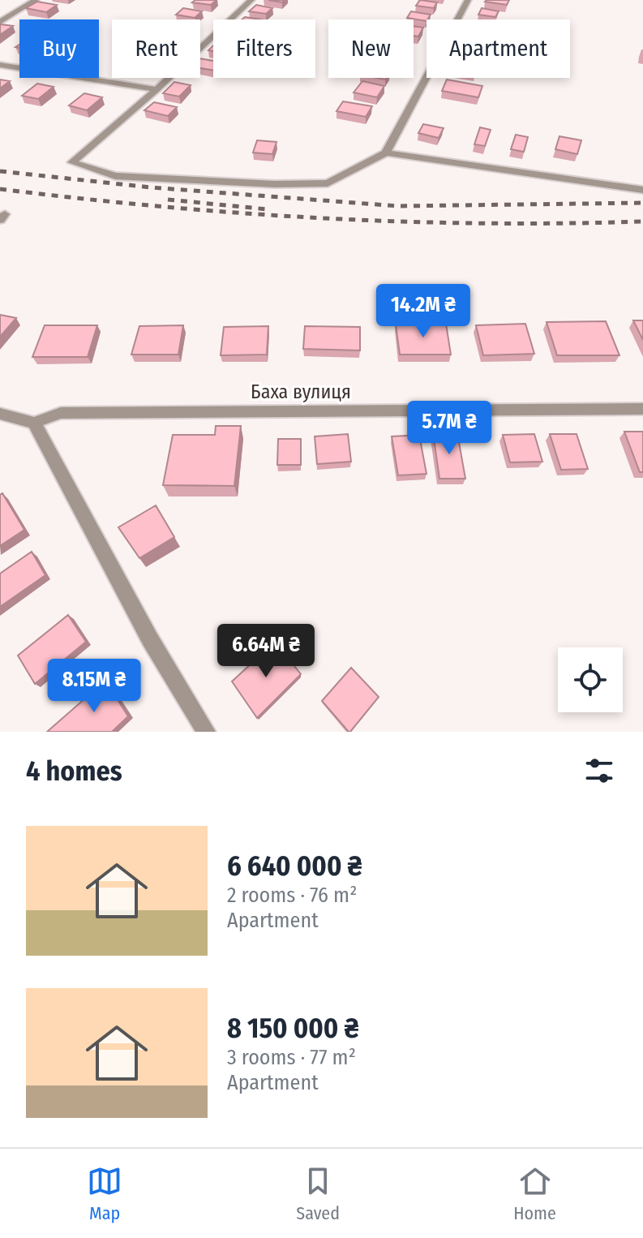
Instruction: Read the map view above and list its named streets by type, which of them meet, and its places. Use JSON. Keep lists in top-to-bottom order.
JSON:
{
  "streets": {
    "street": ["Баха вулиця"]
  },
  "page": {
    "chip": [
      "Buy",
      "Rent",
      "Filters",
      "New",
      "Apartment"
    ],
    "price": [
      "14.2M ₴",
      "5.7M ₴",
      "6.64M ₴",
      "8.15M ₴"
    ],
    "heading": "4 homes",
    "list": [
      {
        "name": "6 640 000 ₴",
        "note": "2 rooms · 76 m² · Apartment"
      },
      {
        "name": "8 150 000 ₴",
        "note": "3 rooms · 77 m² · Apartment"
      }
    ],
    "tabs": ["Map", "Saved", "Home"]
  }
}
